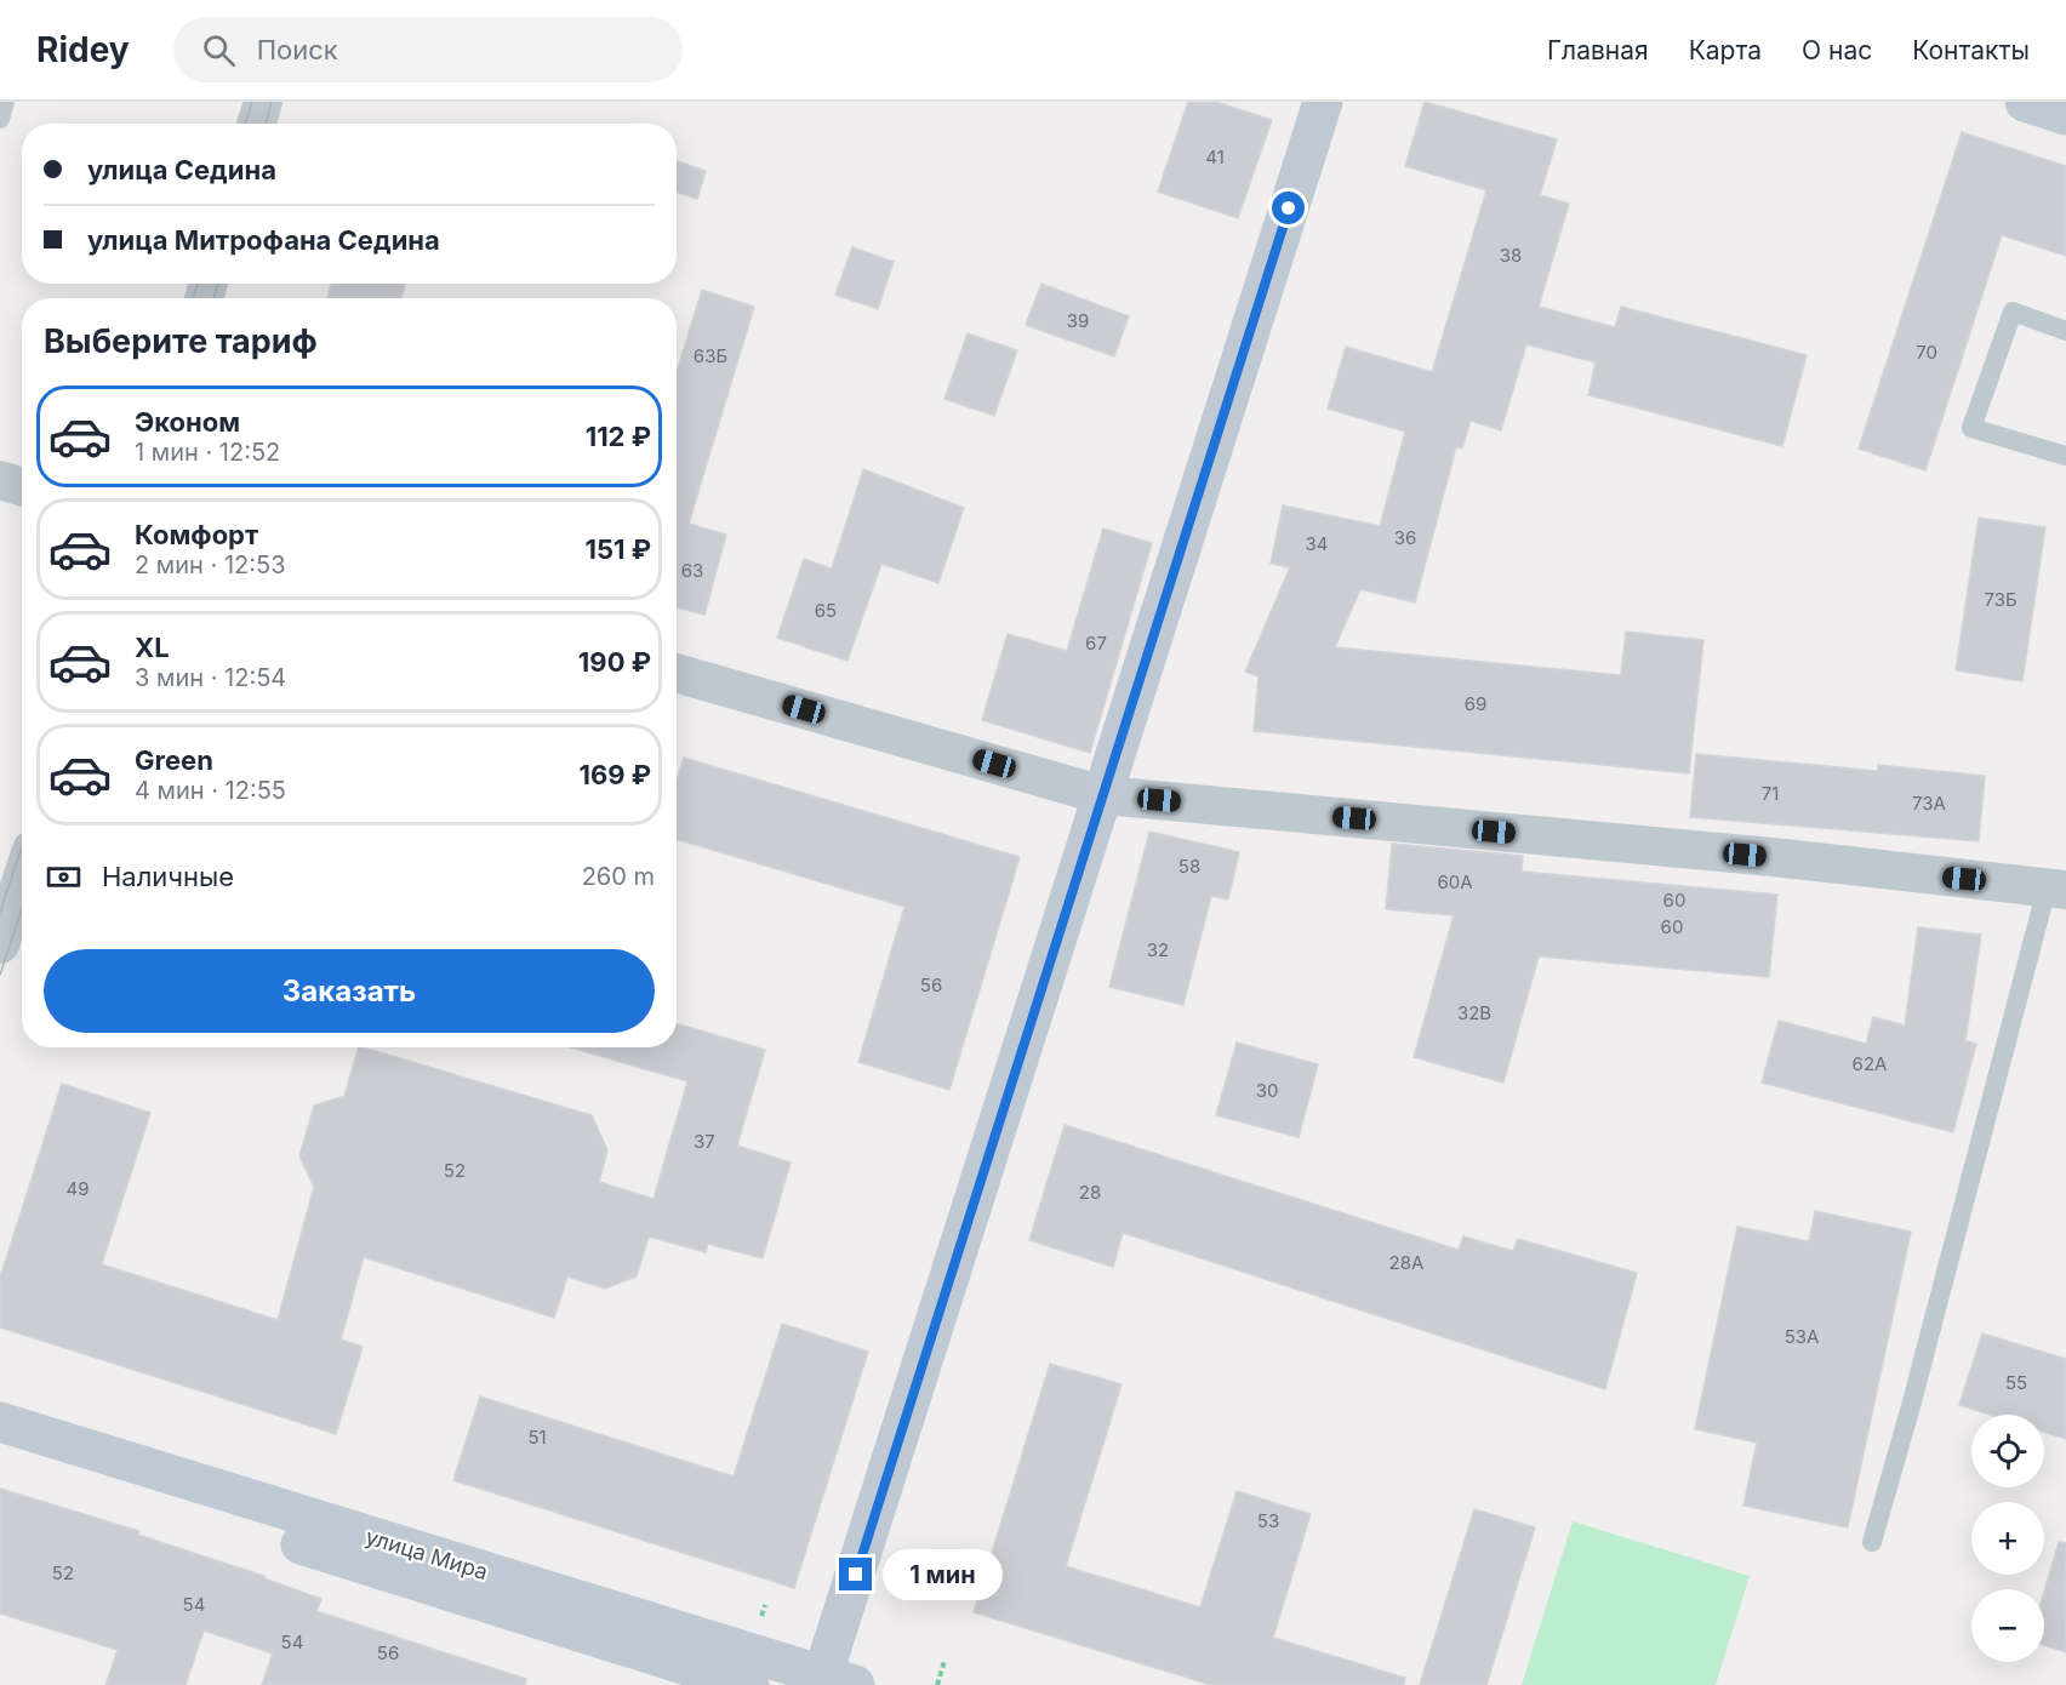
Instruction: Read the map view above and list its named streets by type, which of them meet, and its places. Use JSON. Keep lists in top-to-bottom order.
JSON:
{
  "streets": {
    "main road": ["улица Мира"]
  },
  "house_numbers": [
    "41",
    "38",
    "39",
    "70",
    "63Б",
    "36",
    "34",
    "63",
    "73Б",
    "65",
    "67",
    "69",
    "71",
    "73А",
    "58",
    "60А",
    "60",
    "60",
    "32",
    "56",
    "32В",
    "62А",
    "30",
    "37",
    "52",
    "49",
    "28",
    "28А",
    "53А",
    "55",
    "51",
    "53",
    "52",
    "54",
    "54",
    "56"
  ],
  "page": {
    "header": "Ridey",
    "search": "Поиск",
    "nav": [
      "Главная",
      "Карта",
      "О нас",
      "Контакты"
    ],
    "banner": ["улица Седина", "улица Митрофана Седина"],
    "heading": "Выберите тариф",
    "list": [
      {
        "name": "Эконом",
        "note": "1 мин · 12:52",
        "value": "112 ₽"
      },
      {
        "name": "Комфорт",
        "note": "2 мин · 12:53",
        "value": "151 ₽"
      },
      {
        "name": "XL",
        "note": "3 мин · 12:54",
        "value": "190 ₽"
      },
      {
        "name": "Green",
        "note": "4 мин · 12:55",
        "value": "169 ₽"
      }
    ],
    "pay": ["Наличные", "260 m"],
    "buttons": "Заказать",
    "map_buttons": ["+", "−"],
    "bubble": "1 мин"
  }
}
